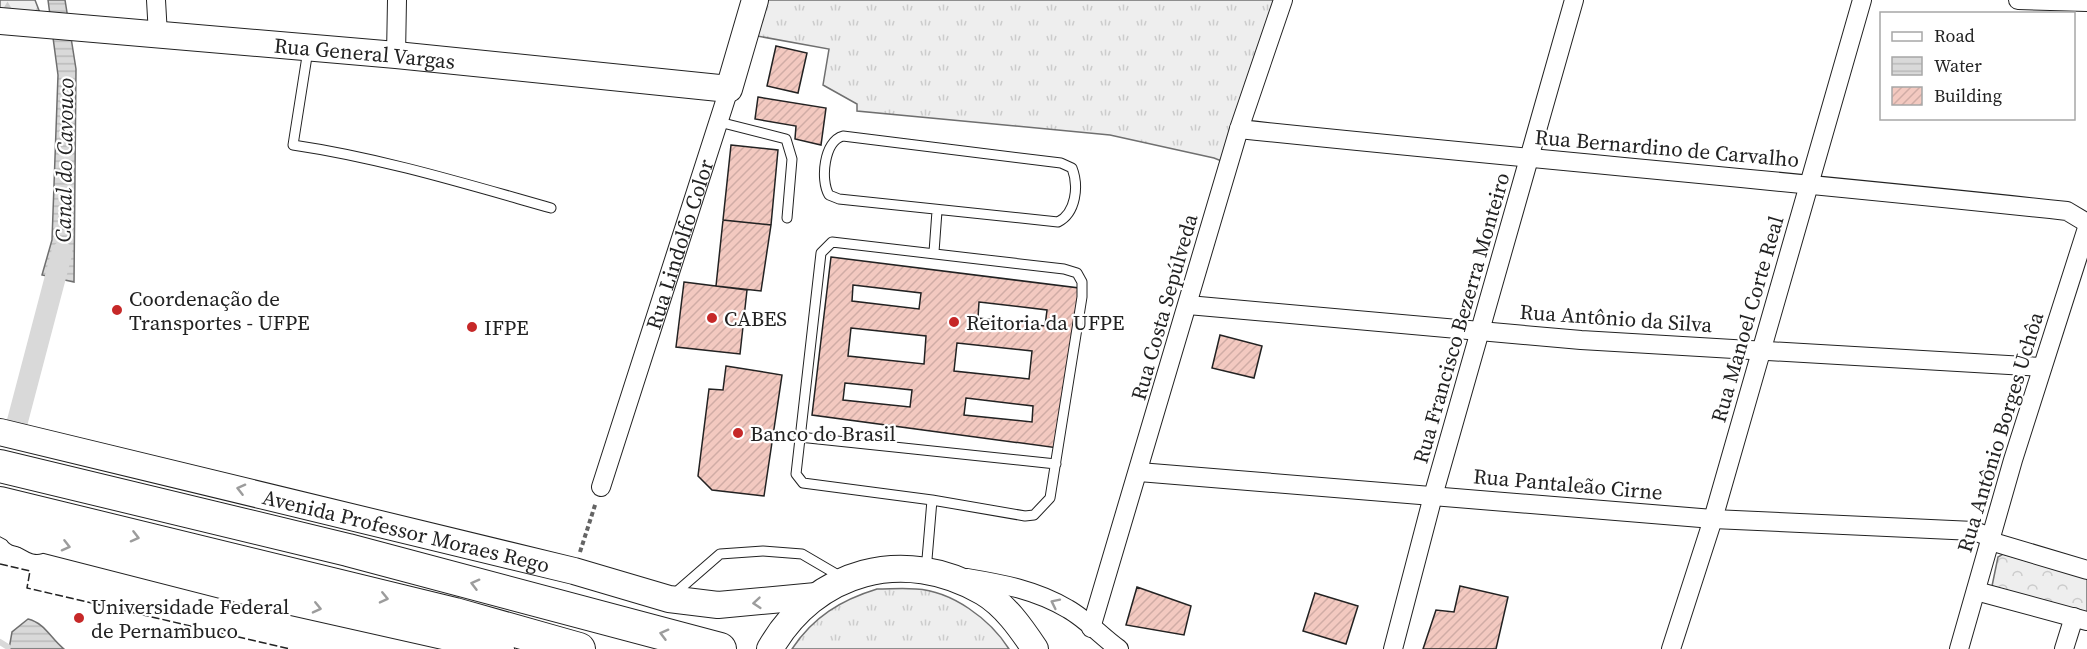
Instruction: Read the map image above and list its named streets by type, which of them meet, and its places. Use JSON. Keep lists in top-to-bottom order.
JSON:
{
  "streets": {
    "main road": ["Rua General Vargas", "Rua Lindolfo Color", "Avenida Professor Moraes Rego"],
    "street": [
      "Rua Bernardino de Carvalho",
      "Rua Costa Sepúlveda",
      "Rua Francisco Bezerra Monteiro",
      "Rua Antônio da Silva",
      "Rua Manoel Corte Real",
      "Rua Antônio Borges Uchôa",
      "Rua Pantaleão Cirne"
    ]
  },
  "crossings": [
    ["Rua General Vargas", "Rua Lindolfo Color"],
    ["Rua Bernardino de Carvalho", "Rua Costa Sepúlveda"],
    ["Rua Bernardino de Carvalho", "Rua Francisco Bezerra Monteiro"],
    ["Rua Bernardino de Carvalho", "Rua Manoel Corte Real"],
    ["Rua Costa Sepúlveda", "Rua Antônio da Silva"],
    ["Rua Costa Sepúlveda", "Rua Pantaleão Cirne"],
    ["Rua Francisco Bezerra Monteiro", "Rua Antônio da Silva"],
    ["Rua Francisco Bezerra Monteiro", "Rua Pantaleão Cirne"],
    ["Rua Antônio da Silva", "Rua Manoel Corte Real"],
    ["Rua Antônio da Silva", "Rua Antônio Borges Uchôa"],
    ["Rua Manoel Corte Real", "Rua Pantaleão Cirne"],
    ["Rua Antônio Borges Uchôa", "Rua Pantaleão Cirne"]
  ],
  "water": ["Canal do Cavouco"],
  "places": [
    "Coordenação de Transportes - UFPE",
    "CABES",
    "Reitoria da UFPE",
    "IFPE",
    "Banco do Brasil",
    "Universidade Federal de Pernambuco"
  ],
  "legend": ["Road", "Water", "Building"]
}
